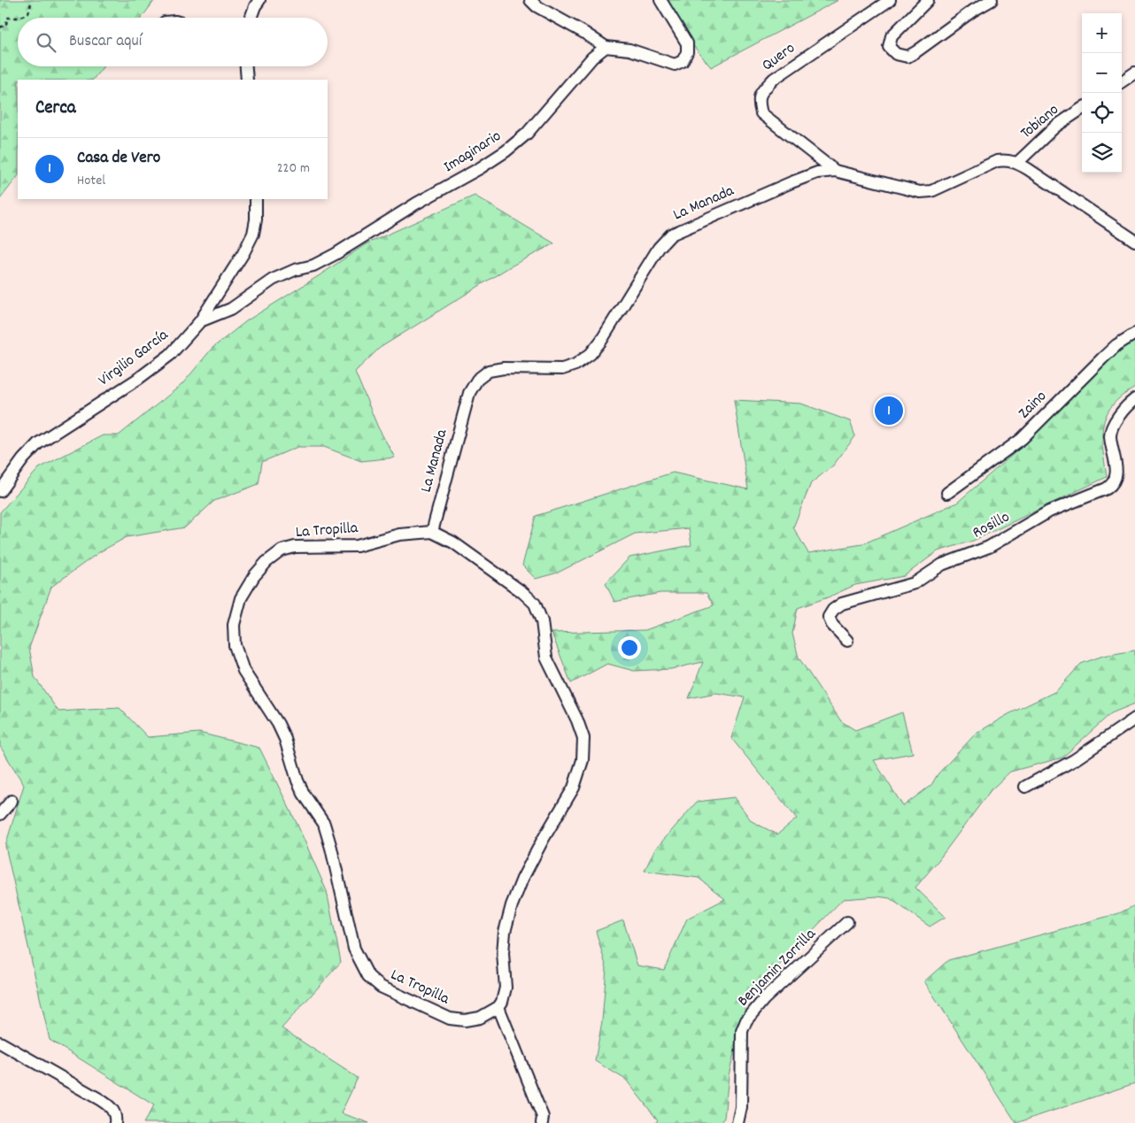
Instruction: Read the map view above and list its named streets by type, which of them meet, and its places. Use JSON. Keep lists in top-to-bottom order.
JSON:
{
  "streets": {
    "street": [
      "Quero",
      "Tobiano",
      "Imaginario",
      "La Manada",
      "Virgilio García",
      "Zaino",
      "Rosillo",
      "La Tropilla",
      "Benjamin Zorrilla"
    ]
  },
  "crossings": [
    ["Quero", "La Manada"],
    ["Tobiano", "La Manada"],
    ["Imaginario", "Virgilio García"],
    ["La Manada", "La Tropilla"]
  ],
  "page": {
    "map_buttons": ["+", "−"],
    "search": "Buscar aquí",
    "heading": "Cerca",
    "list": [
      {
        "mark": "1",
        "name": "Casa de Vero",
        "note": "Hotel",
        "value": "220 m"
      }
    ],
    "pins": "1"
  }
}
